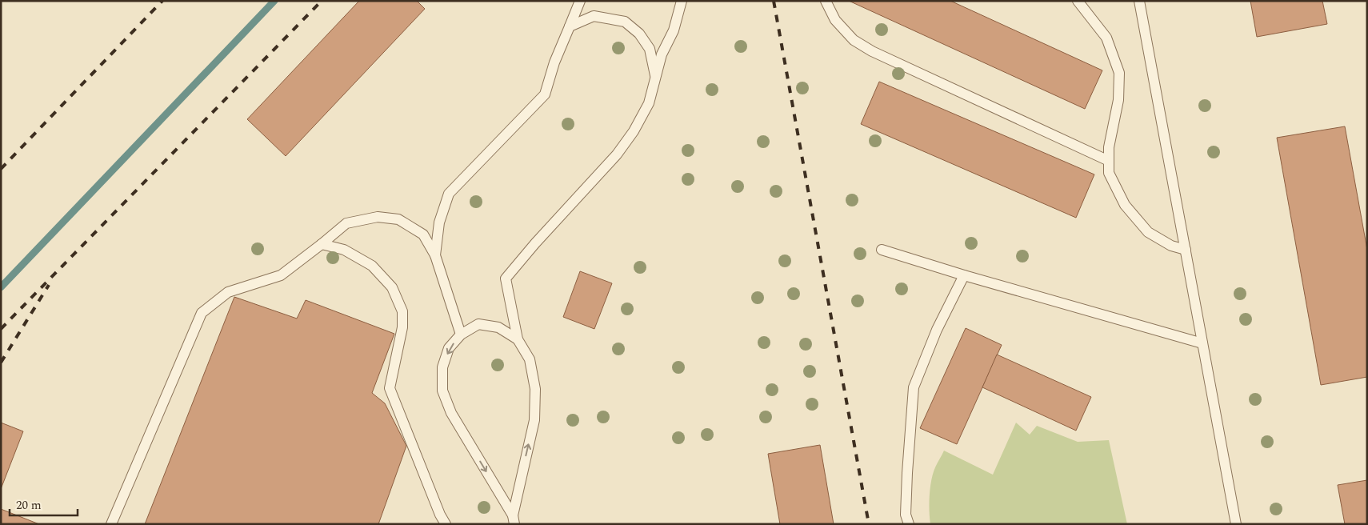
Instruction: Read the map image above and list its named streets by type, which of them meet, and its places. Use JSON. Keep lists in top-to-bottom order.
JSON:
{
  "scale_bar": "20 m"
}
